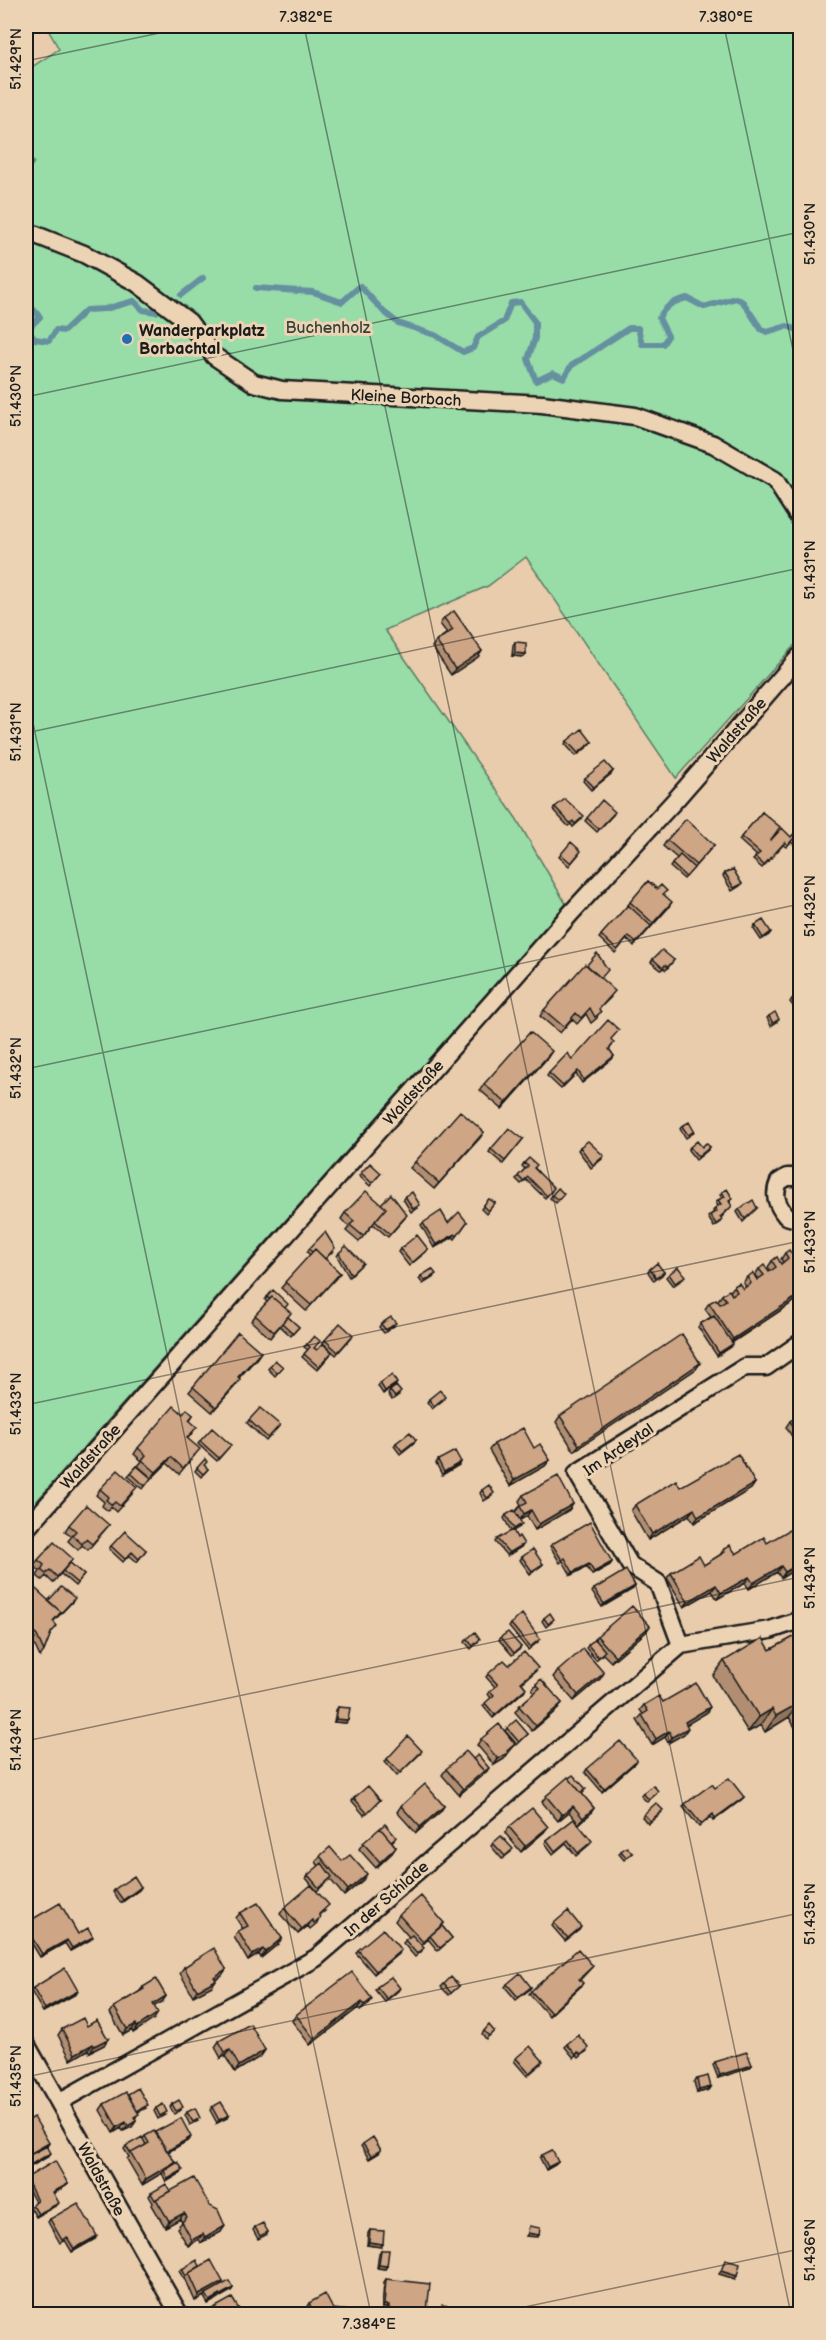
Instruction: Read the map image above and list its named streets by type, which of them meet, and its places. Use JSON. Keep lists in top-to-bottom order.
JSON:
{
  "streets": {
    "street": [
      "Kleine Borbach",
      "Waldstraße",
      "Im Ardeytal",
      "In der Schlade"
    ]
  },
  "crossings": [
    ["Waldstraße", "In der Schlade"],
    ["Im Ardeytal", "In der Schlade"]
  ],
  "parks": ["Buchenholz"],
  "places": ["Wanderparkplatz Borbachtal"],
  "coordinates": [
    "7.382°E",
    "7.380°E",
    "51.429°N",
    "51.430°N",
    "51.431°N",
    "51.432°N",
    "51.433°N",
    "51.434°N",
    "51.435°N",
    "51.436°N",
    "7.384°E"
  ]
}
